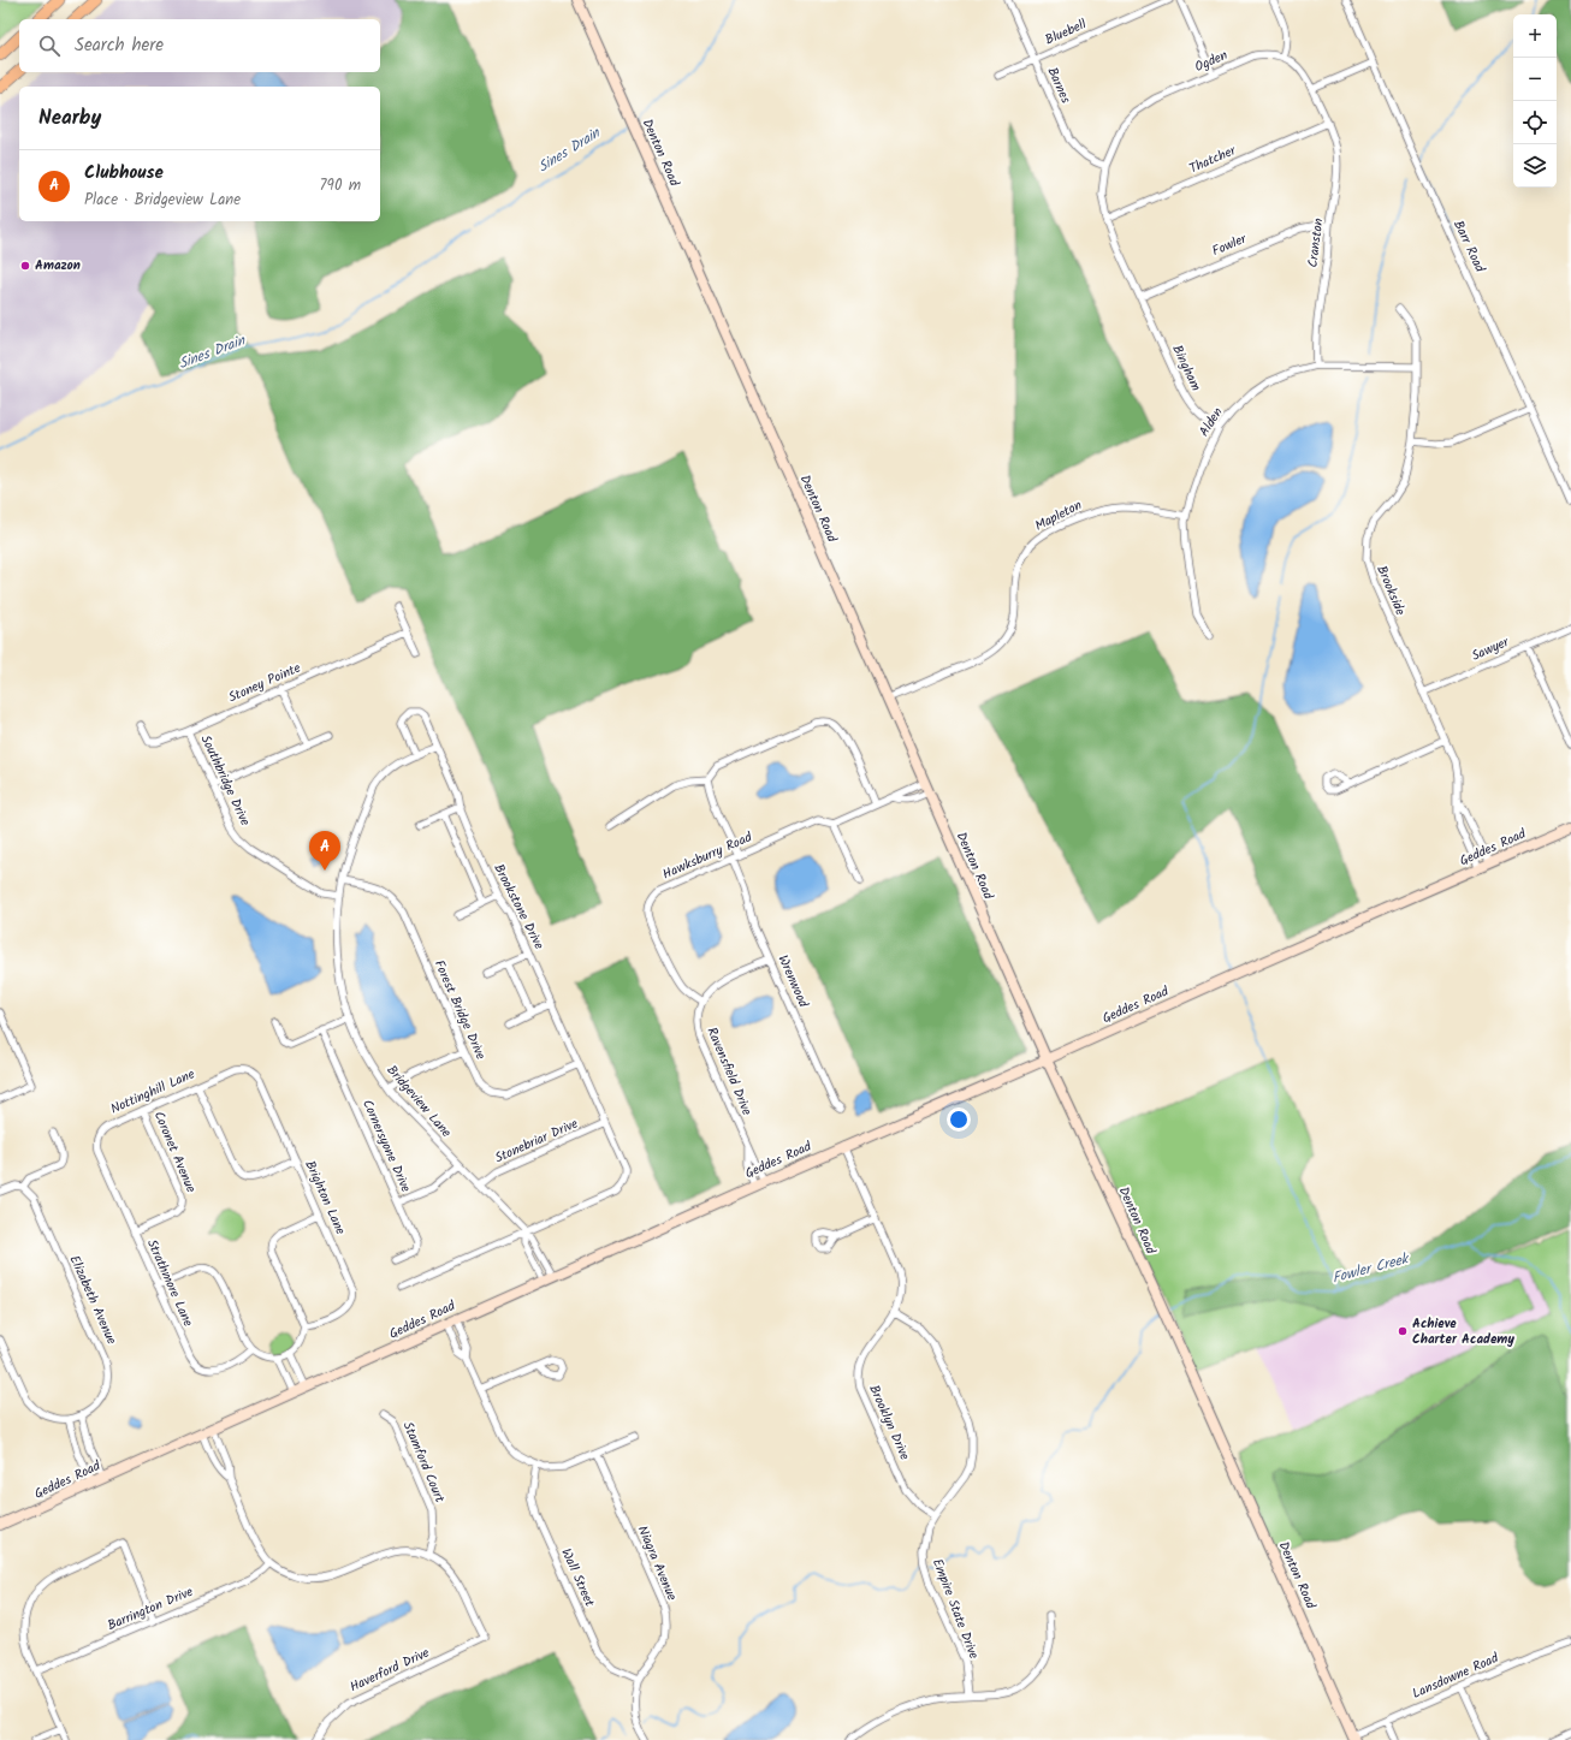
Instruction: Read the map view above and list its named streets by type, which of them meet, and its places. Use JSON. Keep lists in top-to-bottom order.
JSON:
{
  "streets": {
    "street": [
      "Bluebell",
      "Ogden",
      "Barnes",
      "Denton Road",
      "Thatcher",
      "Cranston",
      "Fowler",
      "Barr Road",
      "Bingham",
      "Alden",
      "Mapleton",
      "Brookside",
      "Sawyer",
      "Stoney Pointe",
      "Southbridge Drive",
      "Geddes Road",
      "Hawksburry Road",
      "Brookstone Drive",
      "Wrenwood",
      "Forest Bridge Drive",
      "Ravensfield Drive",
      "Nottinghill Lane",
      "Bridgeview Lane",
      "Stonebriar Drive",
      "Cornersyone Drive",
      "Coronet Avenue",
      "Brighton Lane",
      "Strathmore Lane",
      "Elizabeth Avenue",
      "Brooklyn Drive",
      "Stamford Court",
      "Niagra Avenue",
      "Wall Street",
      "Barrington Drive",
      "Empire State Drive",
      "Haverford Drive",
      "Lansdowne Road"
    ]
  },
  "crossings": [
    ["Bluebell", "Barnes"],
    ["Ogden", "Barnes"],
    ["Ogden", "Bingham"],
    ["Barnes", "Bingham"],
    ["Denton Road", "Mapleton"],
    ["Denton Road", "Geddes Road"],
    ["Denton Road", "Hawksburry Road"],
    ["Denton Road", "Lansdowne Road"],
    ["Thatcher", "Cranston"],
    ["Thatcher", "Bingham"],
    ["Cranston", "Fowler"],
    ["Cranston", "Alden"],
    ["Fowler", "Bingham"],
    ["Bingham", "Alden"],
    ["Alden", "Mapleton"],
    ["Alden", "Brookside"],
    ["Brookside", "Sawyer"],
    ["Brookside", "Geddes Road"],
    ["Stoney Pointe", "Southbridge Drive"],
    ["Southbridge Drive", "Bridgeview Lane"],
    ["Geddes Road", "Ravensfield Drive"],
    ["Geddes Road", "Bridgeview Lane"],
    ["Geddes Road", "Brooklyn Drive"],
    ["Hawksburry Road", "Wrenwood"],
    ["Hawksburry Road", "Ravensfield Drive"],
    ["Brookstone Drive", "Forest Bridge Drive"],
    ["Brookstone Drive", "Bridgeview Lane"],
    ["Brookstone Drive", "Stonebriar Drive"],
    ["Forest Bridge Drive", "Bridgeview Lane"],
    ["Nottinghill Lane", "Coronet Avenue"],
    ["Nottinghill Lane", "Brighton Lane"],
    ["Nottinghill Lane", "Strathmore Lane"],
    ["Bridgeview Lane", "Stonebriar Drive"],
    ["Coronet Avenue", "Strathmore Lane"],
    ["Brooklyn Drive", "Empire State Drive"],
    ["Stamford Court", "Haverford Drive"],
    ["Niagra Avenue", "Wall Street"]
  ],
  "water": ["Sines Drain", "Fowler Creek"],
  "places": ["Amazon", "Achieve Charter Academy"],
  "page": {
    "map_buttons": ["+", "−"],
    "search": "Search here",
    "heading": "Nearby",
    "list": [
      {
        "mark": "A",
        "name": "Clubhouse",
        "note": "Place · Bridgeview Lane",
        "value": "790 m"
      }
    ],
    "pins": "A"
  }
}
